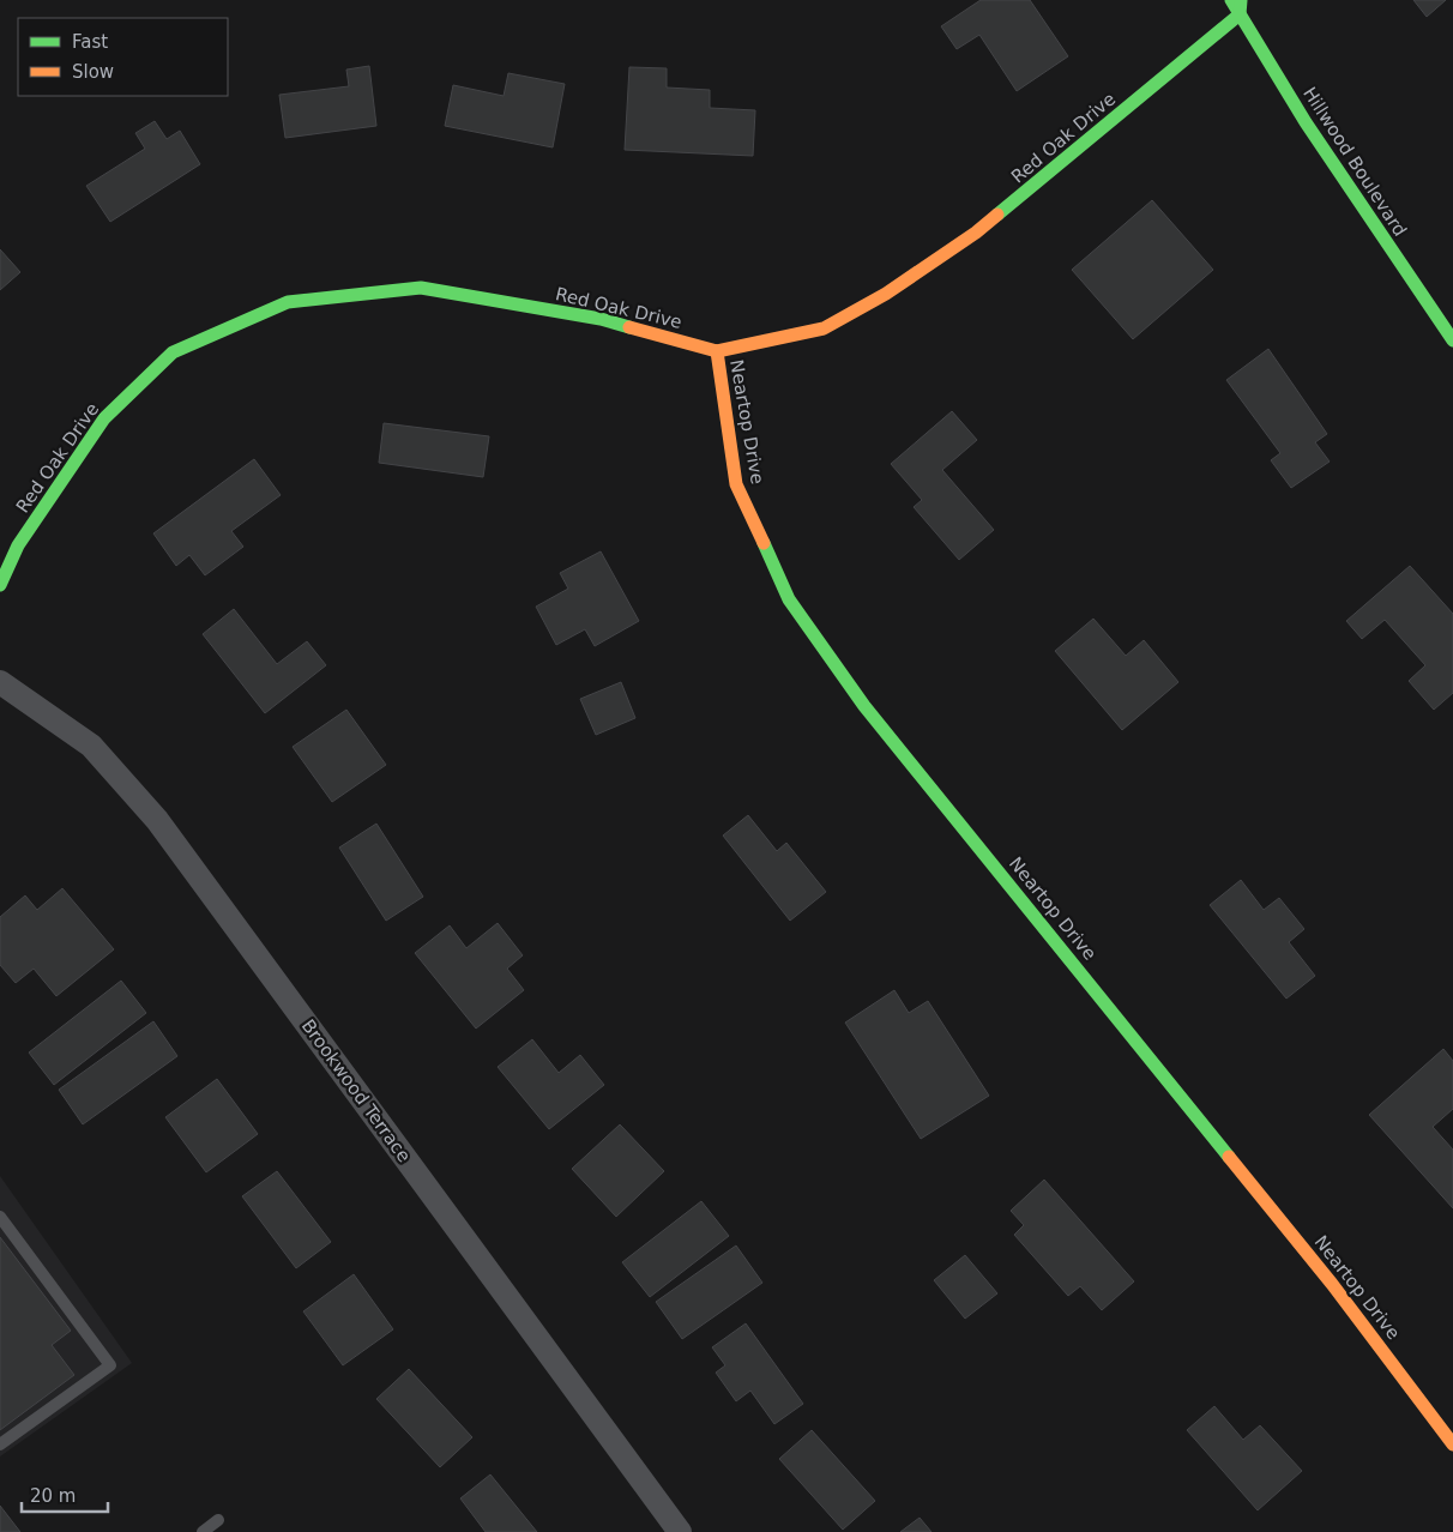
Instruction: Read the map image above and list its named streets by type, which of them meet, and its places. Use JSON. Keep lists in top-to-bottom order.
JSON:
{
  "streets": {
    "street": [
      "Red Oak Drive",
      "Hillwood Boulevard",
      "Neartop Drive",
      "Brookwood Terrace"
    ]
  },
  "crossings": [
    ["Red Oak Drive", "Hillwood Boulevard"],
    ["Red Oak Drive", "Neartop Drive"]
  ],
  "legend": ["Fast", "Slow"],
  "scale_bar": "20 m"
}
